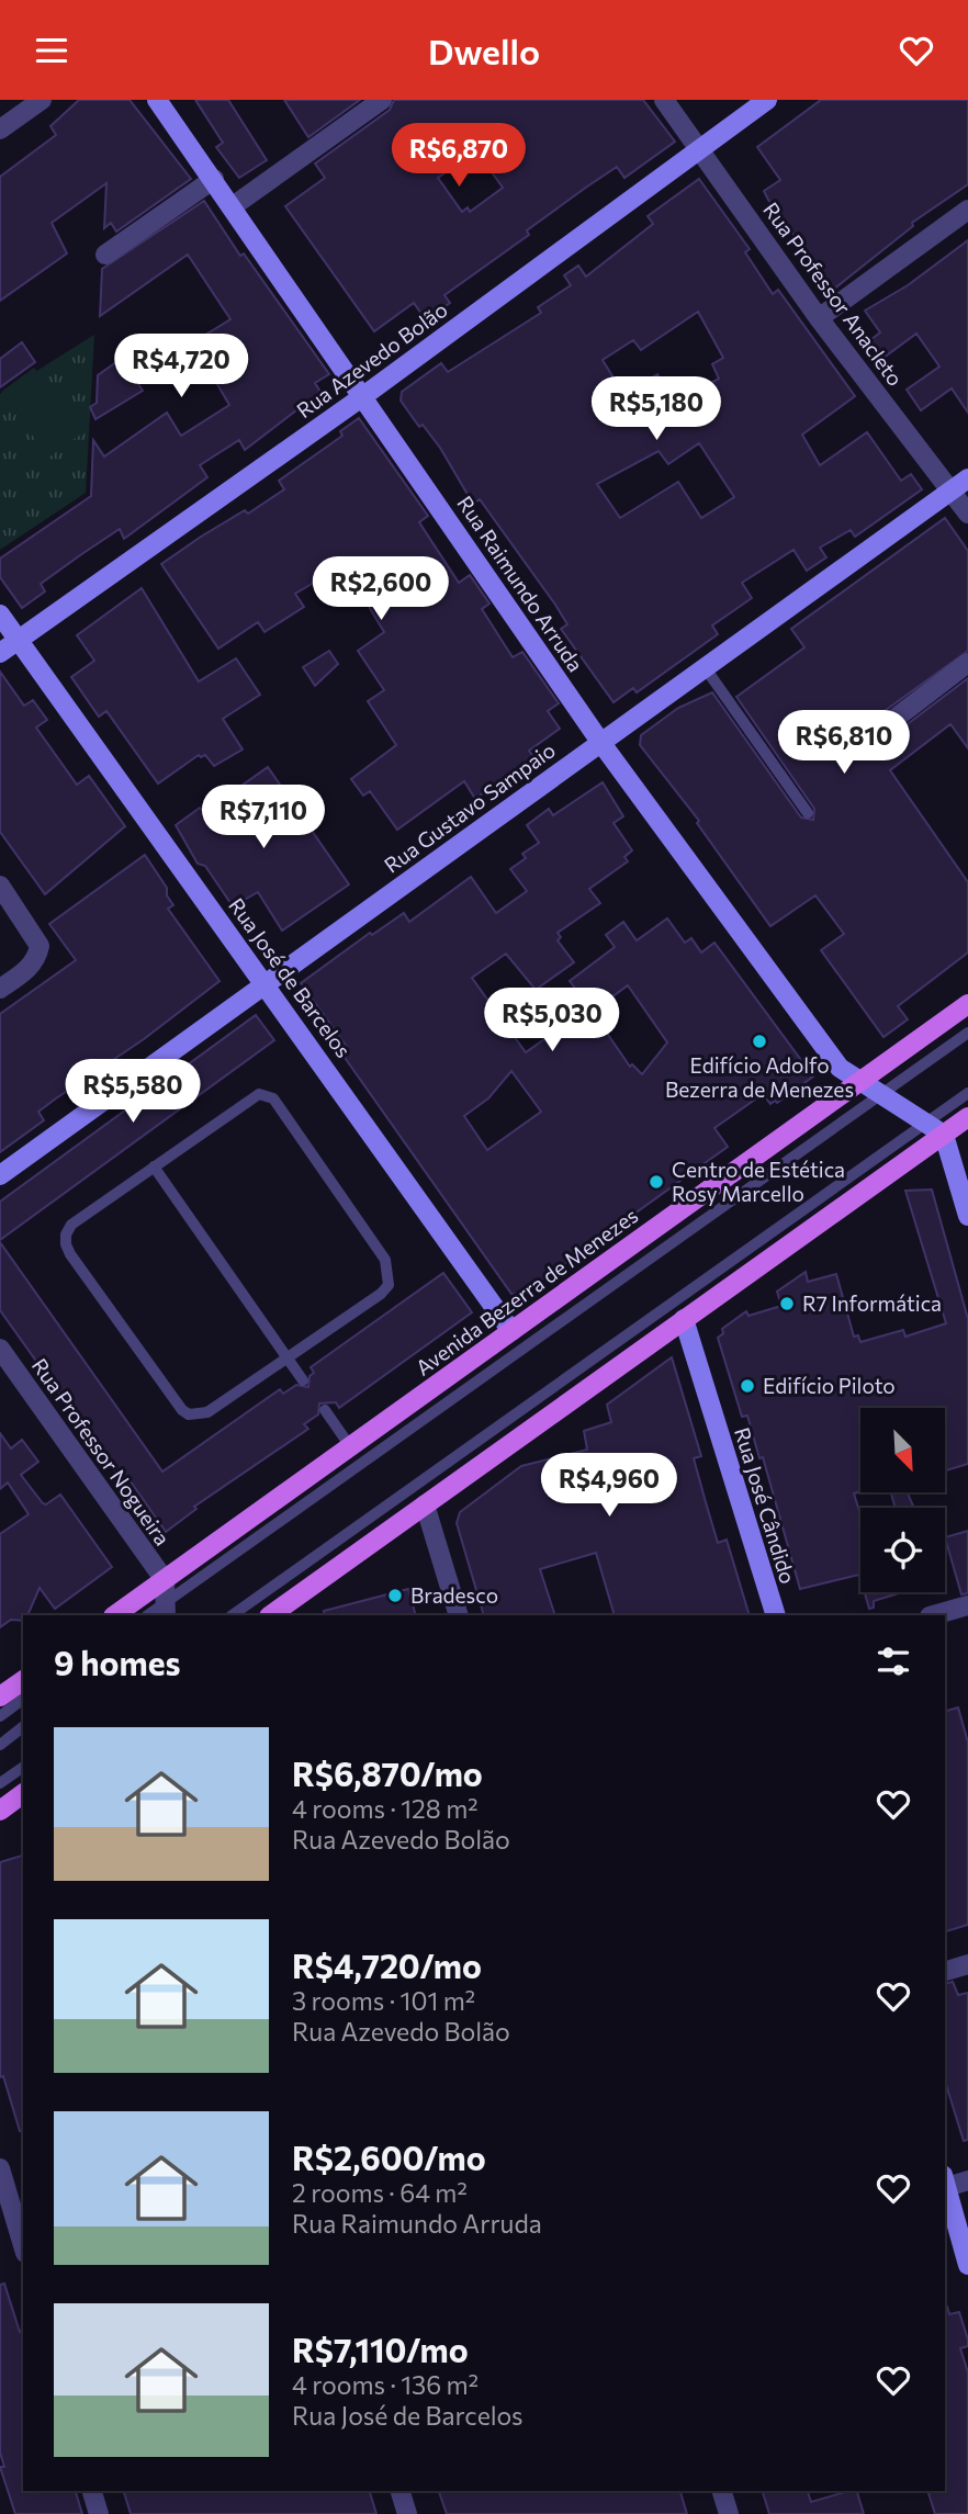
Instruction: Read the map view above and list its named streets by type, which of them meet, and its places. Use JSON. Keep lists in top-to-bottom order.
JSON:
{
  "streets": {
    "main road": ["Avenida Bezerra de Menezes"],
    "street": [
      "Rua Professor Anacleto",
      "Rua Azevedo Bolão",
      "Rua Raimundo Arruda",
      "Rua Gustavo Sampaio",
      "Rua José de Barcelos",
      "Rua Professor Nogueira",
      "Rua José Cândido"
    ]
  },
  "crossings": [
    ["Rua Professor Anacleto", "Rua Azevedo Bolão"],
    ["Rua Professor Anacleto", "Rua Gustavo Sampaio"],
    ["Rua Azevedo Bolão", "Rua Raimundo Arruda"],
    ["Rua Azevedo Bolão", "Rua José de Barcelos"],
    ["Rua Raimundo Arruda", "Rua Gustavo Sampaio"],
    ["Rua Raimundo Arruda", "Avenida Bezerra de Menezes"],
    ["Rua Gustavo Sampaio", "Rua José de Barcelos"],
    ["Rua José de Barcelos", "Avenida Bezerra de Menezes"],
    ["Avenida Bezerra de Menezes", "Rua Professor Nogueira"]
  ],
  "places": [
    "Edifício Adolfo Bezerra de Menezes",
    "Centro de Estética Rosy Marcello",
    "R7 Informática",
    "Edifício Piloto",
    "Bradesco"
  ],
  "north": "bottom right",
  "page": {
    "header": "Dwello",
    "price": [
      "R$6,870",
      "R$4,720",
      "R$5,180",
      "R$2,600",
      "R$6,810",
      "R$7,110",
      "R$5,030",
      "R$5,580",
      "R$4,960"
    ],
    "heading": "9 homes",
    "list": [
      {
        "name": "R$6,870/mo",
        "note": "4 rooms · 128 m² · Rua Azevedo Bolão"
      },
      {
        "name": "R$4,720/mo",
        "note": "3 rooms · 101 m² · Rua Azevedo Bolão"
      },
      {
        "name": "R$2,600/mo",
        "note": "2 rooms · 64 m² · Rua Raimundo Arruda"
      },
      {
        "name": "R$7,110/mo",
        "note": "4 rooms · 136 m² · Rua José de Barcelos"
      }
    ]
  }
}
